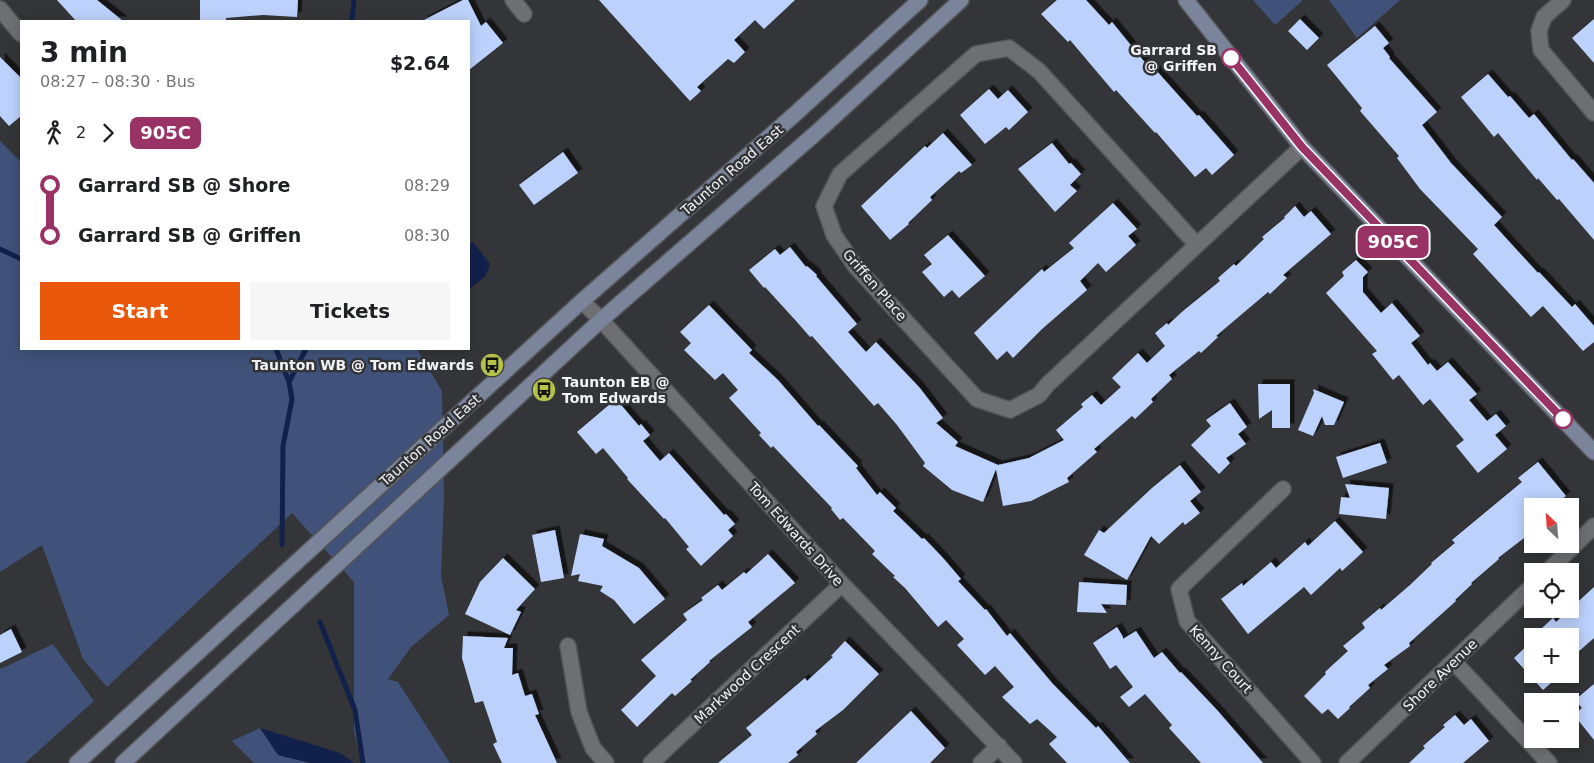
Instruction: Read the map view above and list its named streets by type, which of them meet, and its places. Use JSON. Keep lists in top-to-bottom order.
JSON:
{
  "streets": {
    "main road": ["Taunton Road East"],
    "street": [
      "Griffen Place",
      "Tom Edwards Drive",
      "Kenny Court",
      "Markwood Crescent",
      "Shore Avenue"
    ]
  },
  "crossings": [
    ["Taunton Road East", "Tom Edwards Drive"],
    ["Tom Edwards Drive", "Markwood Crescent"]
  ],
  "places": {
    "other": ["Garrard SB @ Griffen"],
    "bus stop": ["Taunton WB @ Tom Edwards", "Taunton EB @ Tom Edwards"]
  },
  "lines": ["bus line 905C"],
  "north": "top left",
  "page": {
    "on_map": "905C",
    "heading": ["3 min", "08:27 – 08:30 · Bus", "$2.64"],
    "legs": ["2", "905C"],
    "list": [
      {
        "name": "Garrard SB @ Shore",
        "value": "08:29"
      },
      {
        "name": "Garrard SB @ Griffen",
        "value": "08:30"
      }
    ],
    "buttons": ["Start", "Tickets"],
    "map_buttons": ["+", "−"]
  }
}
